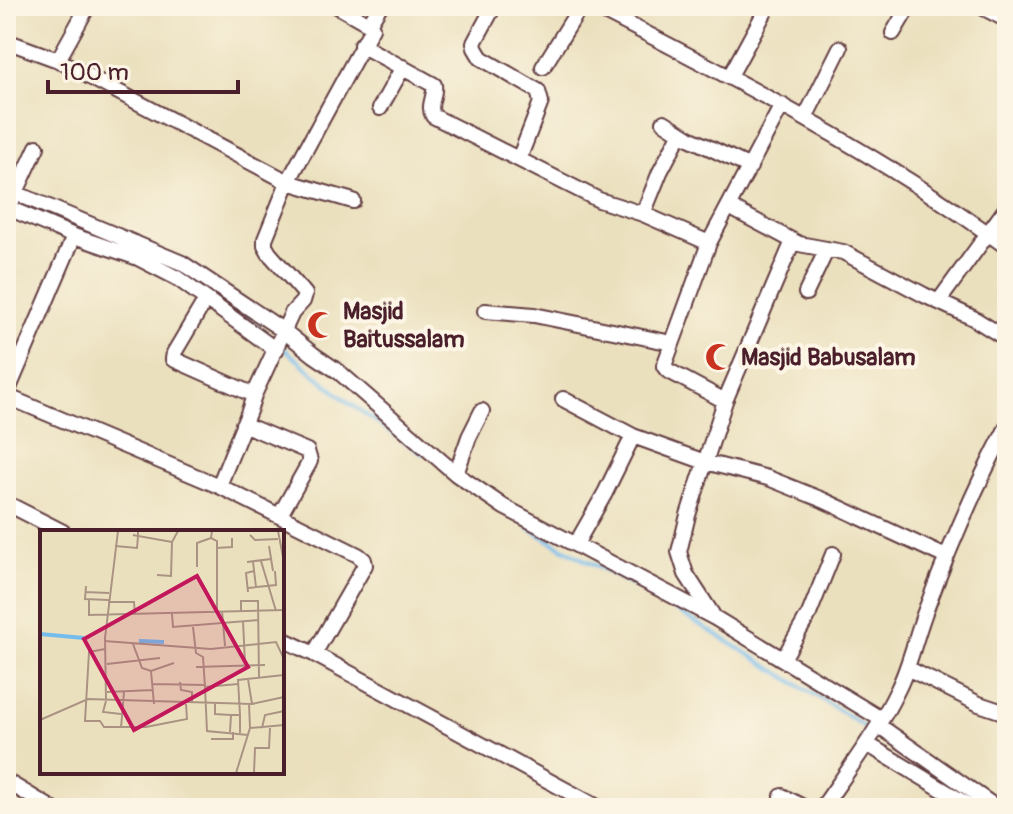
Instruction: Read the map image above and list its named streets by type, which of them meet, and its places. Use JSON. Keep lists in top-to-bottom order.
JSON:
{
  "places": {
    "mosque": ["Masjid Baitussalam", "Masjid Babusalam"]
  },
  "scale_bar": "100 m"
}
